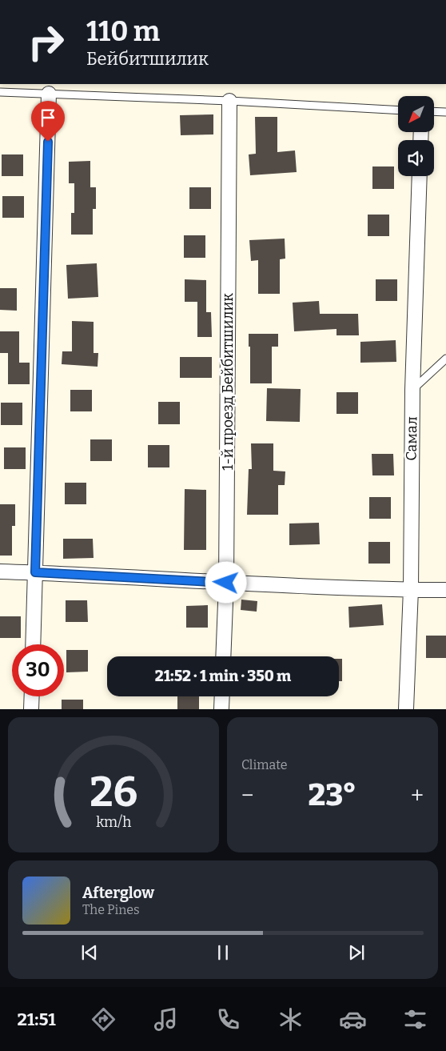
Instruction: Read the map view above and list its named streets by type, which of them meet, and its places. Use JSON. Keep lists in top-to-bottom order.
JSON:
{
  "streets": {
    "street": ["1-й проезд Бейбитшилик", "Самал"]
  },
  "north": "bottom left",
  "page": {
    "turn": ["110 m", "Бейбитшилик"],
    "limit": "30",
    "trip": "21:52 · 1 min · 350 m",
    "tile": "Climate",
    "heat": ["−", "23°", "+"],
    "song": ["Afterglow", "The Pines"],
    "tabs": "21:51",
    "gauge": ["26", "km/h"]
  }
}
